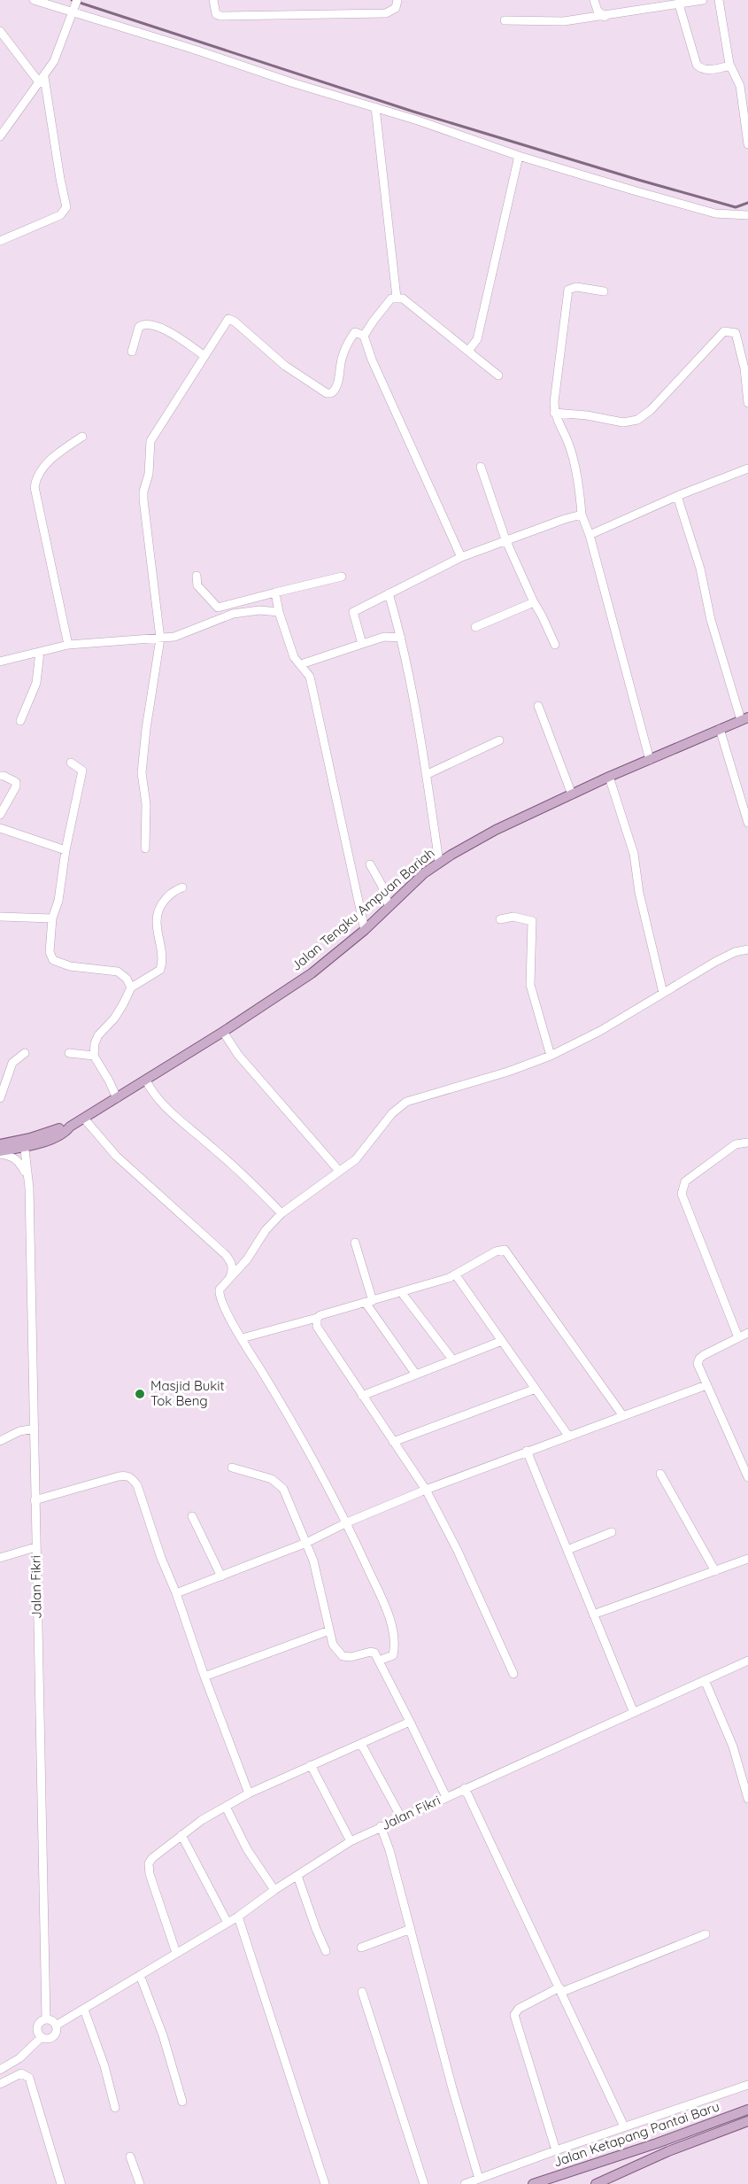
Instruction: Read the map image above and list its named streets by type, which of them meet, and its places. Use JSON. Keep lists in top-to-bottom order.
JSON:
{
  "streets": {
    "main road": ["Jalan Tengku Ampuan Bariah", "Jalan Ketapang Pantai Baru"],
    "street": ["Jalan Fikri"]
  },
  "crossings": [
    ["Jalan Tengku Ampuan Bariah", "Jalan Fikri"]
  ],
  "places": ["Masjid Bukit Tok Beng"]
}
